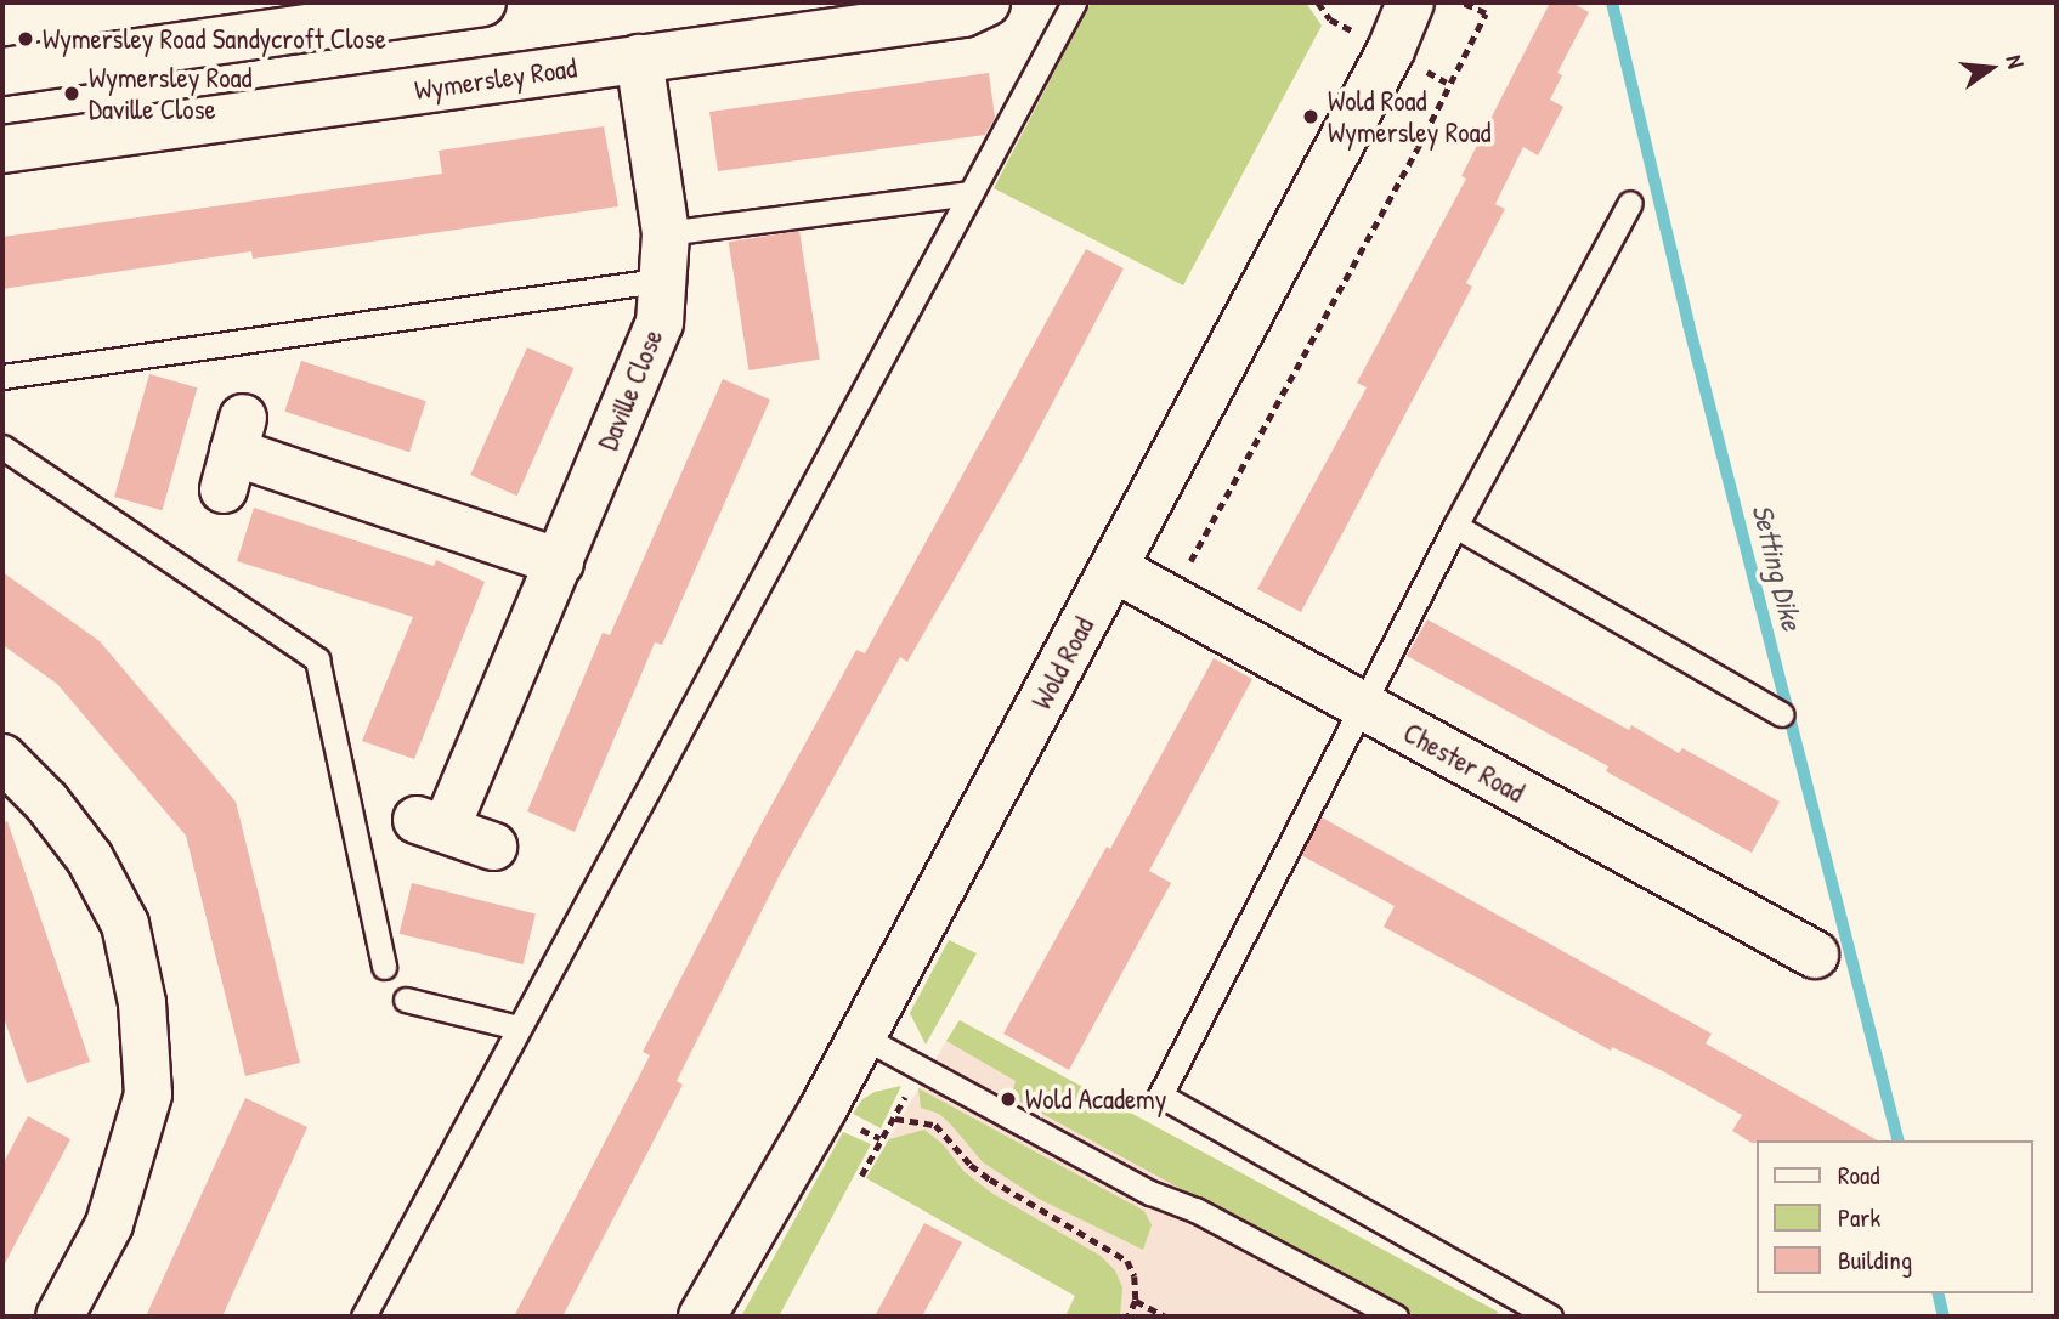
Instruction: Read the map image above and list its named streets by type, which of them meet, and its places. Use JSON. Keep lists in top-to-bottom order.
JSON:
{
  "streets": {
    "street": [
      "Wymersley Road",
      "Daville Close",
      "Wold Road",
      "Chester Road"
    ]
  },
  "crossings": [
    ["Wymersley Road", "Daville Close"],
    ["Wold Road", "Chester Road"]
  ],
  "water": ["Setting Dike"],
  "places": [
    "Wymersley Road Sandycroft Close",
    "Wymersley Road Daville Close",
    "Wold Road Wymersley Road",
    "Wold Academy"
  ],
  "legend": ["Road", "Park", "Building"],
  "north": "right"
}
